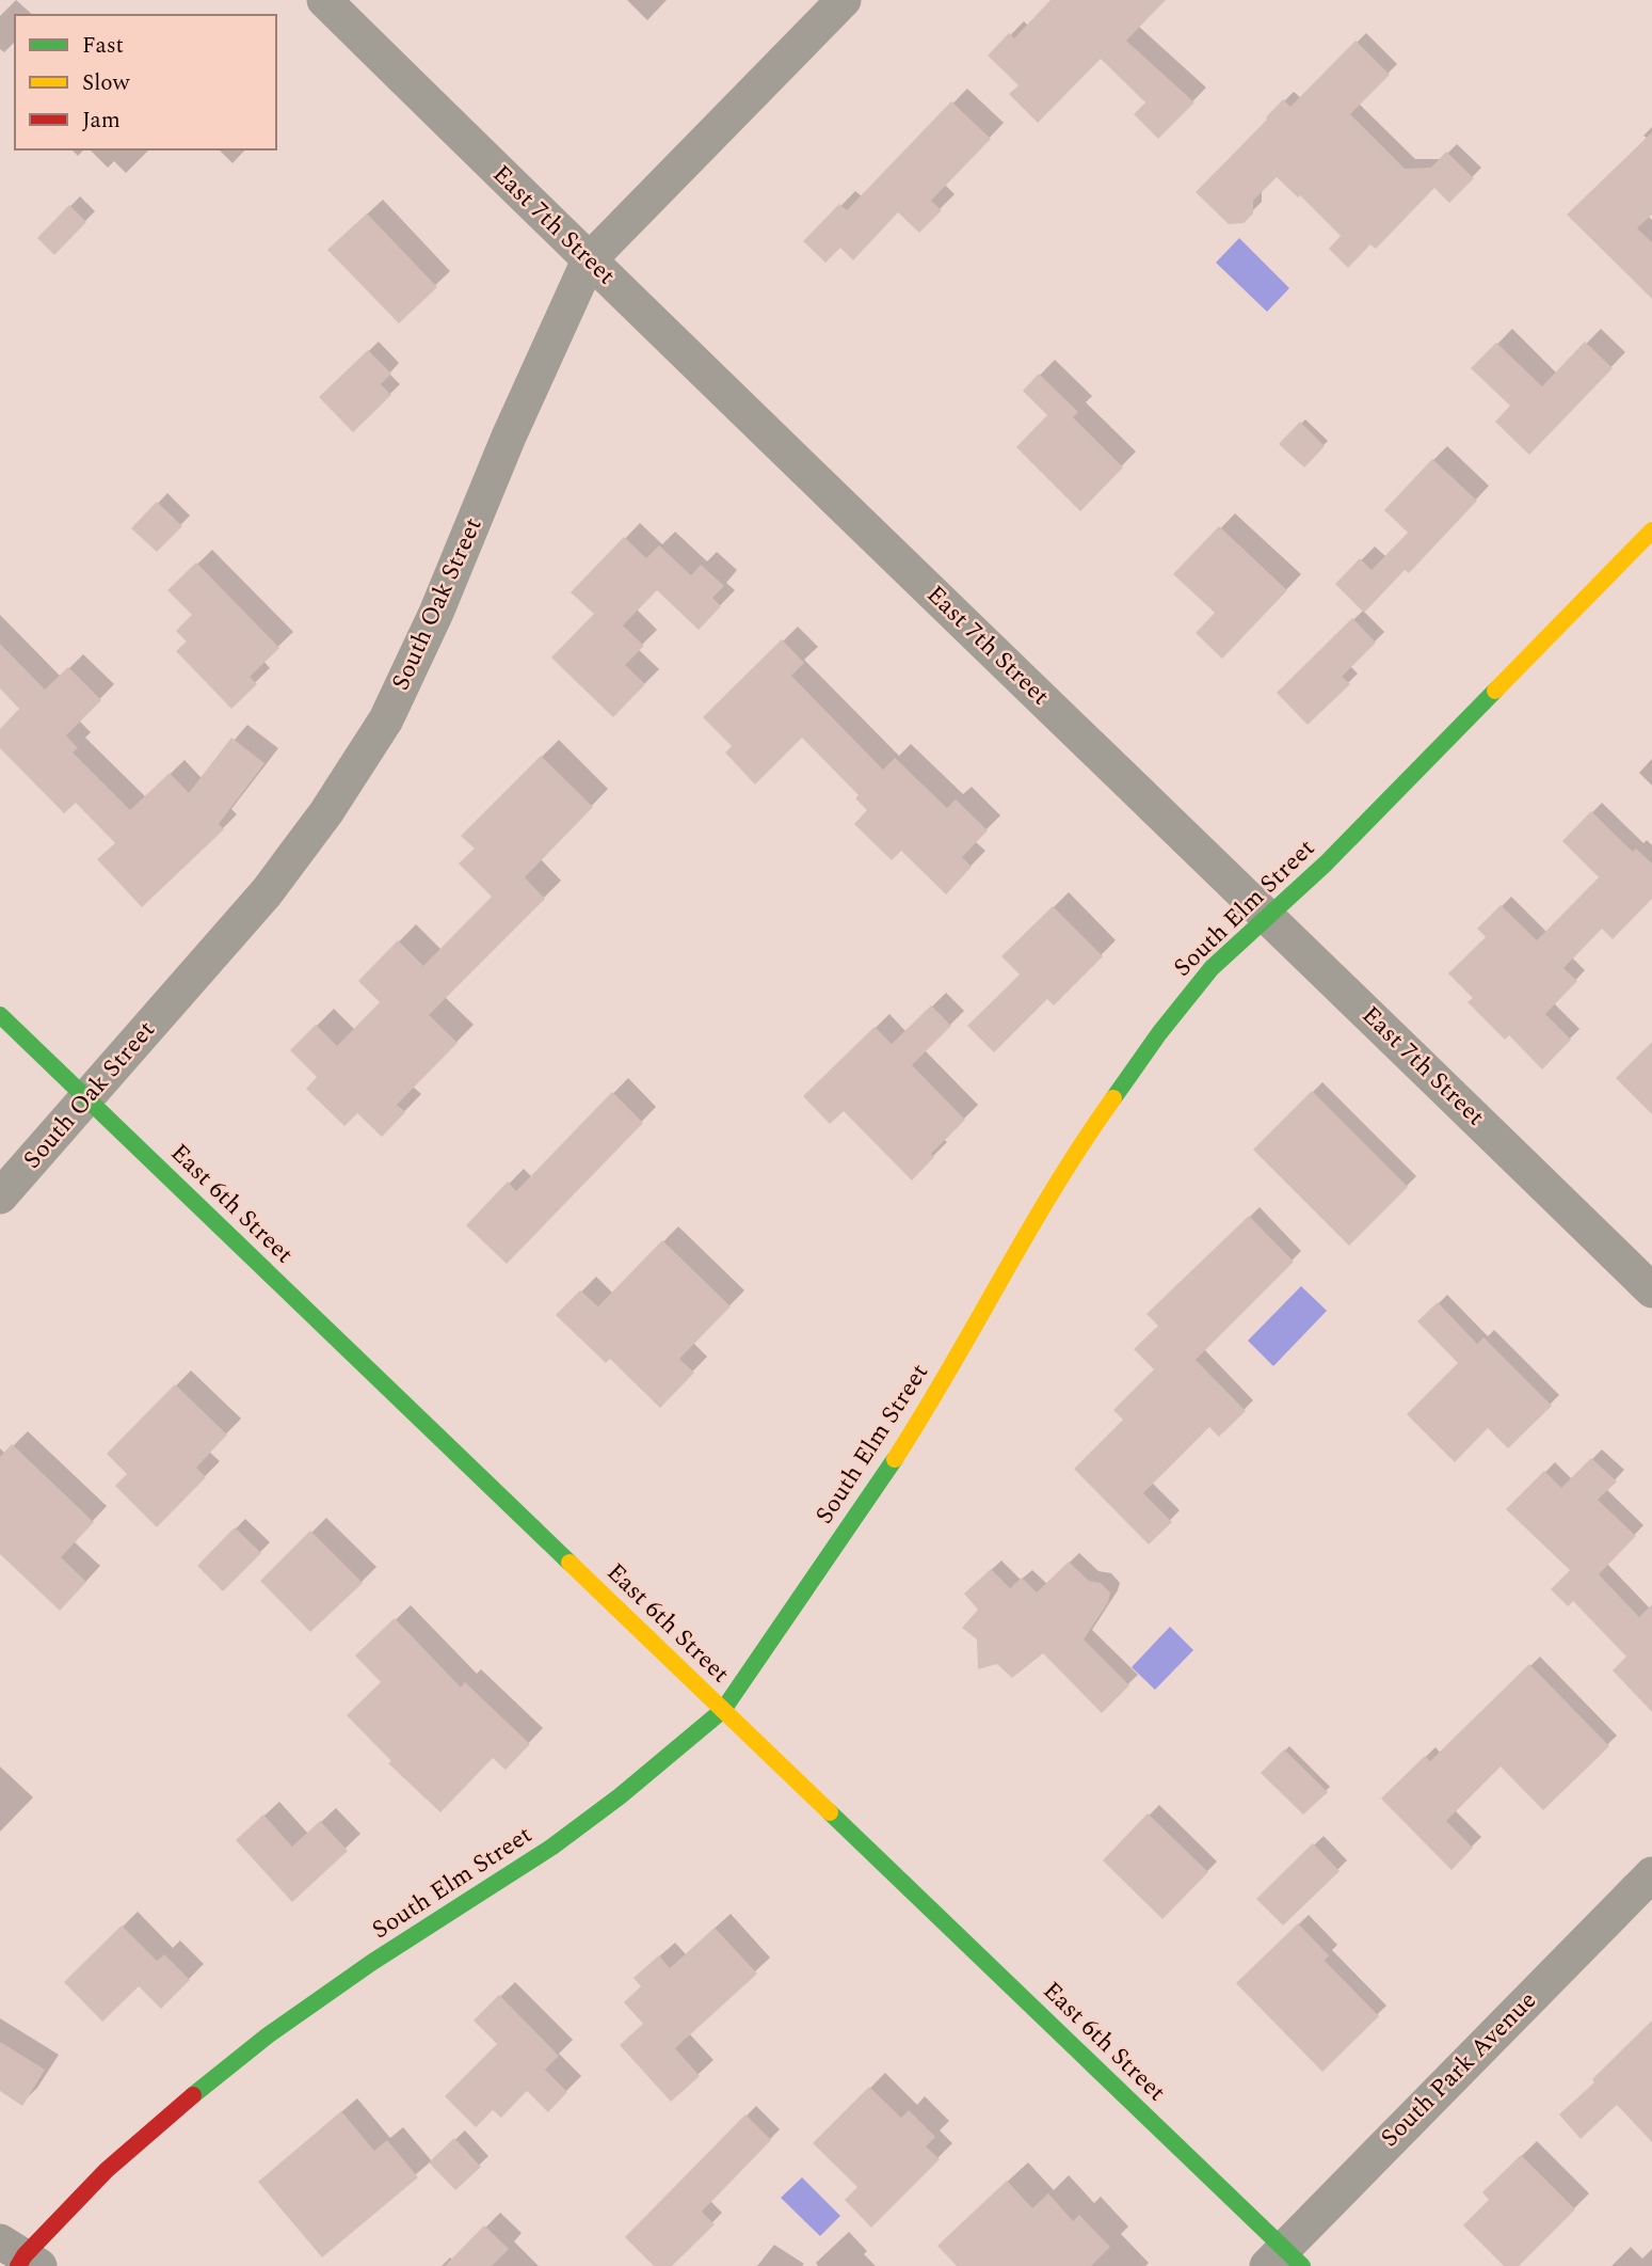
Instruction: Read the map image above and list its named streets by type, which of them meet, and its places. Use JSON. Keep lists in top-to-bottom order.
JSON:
{
  "streets": {
    "street": [
      "East 7th Street",
      "South Oak Street",
      "South Elm Street",
      "East 6th Street",
      "South Park Avenue"
    ]
  },
  "crossings": [
    ["East 7th Street", "South Oak Street"],
    ["East 7th Street", "South Elm Street"],
    ["South Oak Street", "East 6th Street"],
    ["South Elm Street", "East 6th Street"],
    ["East 6th Street", "South Park Avenue"]
  ],
  "legend": ["Fast", "Slow", "Jam"]
}
